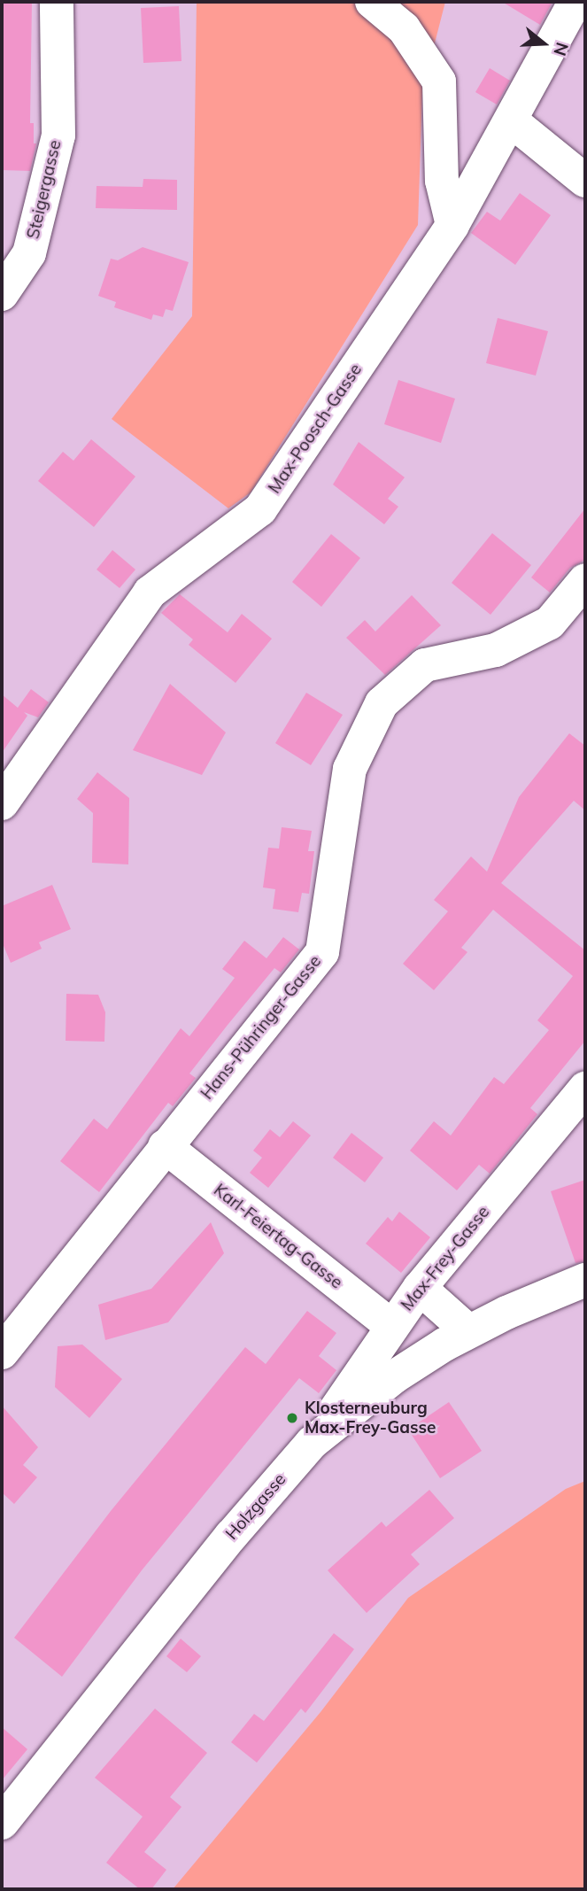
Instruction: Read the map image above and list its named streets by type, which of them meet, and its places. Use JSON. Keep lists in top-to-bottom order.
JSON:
{
  "streets": {
    "street": [
      "Steigergasse",
      "Max-Poosch-Gasse",
      "Hans-Pühringer-Gasse",
      "Karl-Feiertag-Gasse",
      "Max-Frey-Gasse",
      "Holzgasse"
    ]
  },
  "crossings": [
    ["Hans-Pühringer-Gasse", "Karl-Feiertag-Gasse"],
    ["Karl-Feiertag-Gasse", "Max-Frey-Gasse"],
    ["Max-Frey-Gasse", "Holzgasse"]
  ],
  "places": ["Klosterneuburg Max-Frey-Gasse"],
  "north": "right"
}
